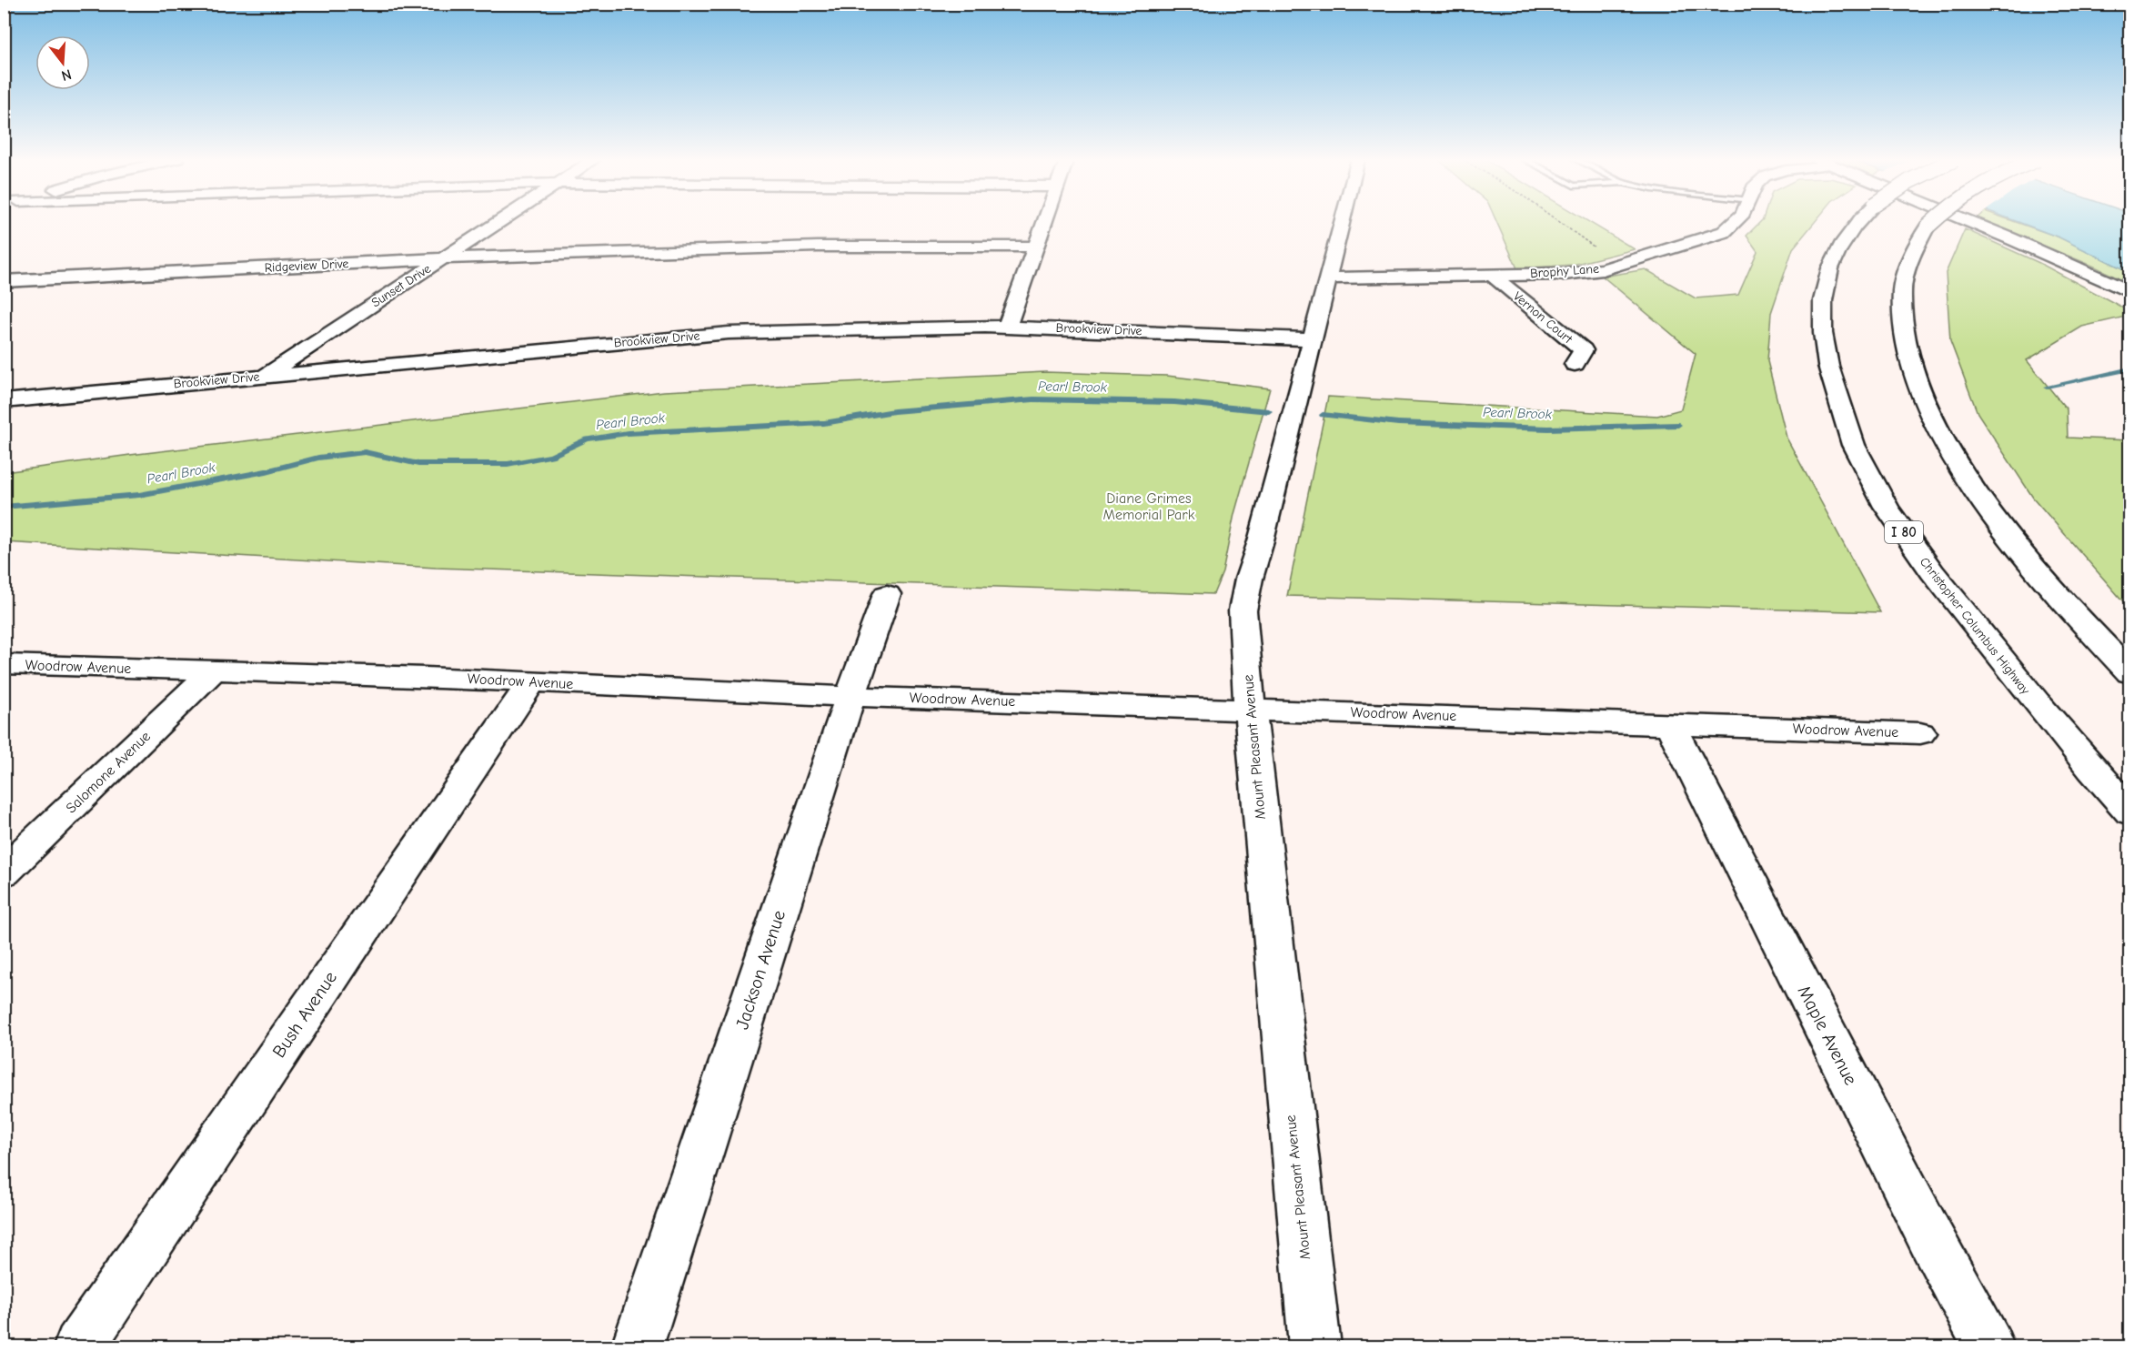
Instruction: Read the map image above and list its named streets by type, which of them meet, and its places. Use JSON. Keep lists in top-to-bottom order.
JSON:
{
  "streets": {
    "main road": [
      "Ridgeview Drive",
      "Brophy Lane",
      "Sunset Drive",
      "Vernon Court",
      "Brookview Drive",
      "I 80",
      "Christopher Columbus Highway",
      "Woodrow Avenue",
      "Mount Pleasant Avenue",
      "Salomone Avenue",
      "Jackson Avenue",
      "Bush Avenue",
      "Maple Avenue"
    ]
  },
  "crossings": [
    ["Ridgeview Drive", "Sunset Drive"],
    ["Brophy Lane", "Vernon Court"],
    ["Brophy Lane", "Mount Pleasant Avenue"],
    ["Sunset Drive", "Brookview Drive"],
    ["Brookview Drive", "Mount Pleasant Avenue"],
    ["Woodrow Avenue", "Mount Pleasant Avenue"],
    ["Woodrow Avenue", "Salomone Avenue"],
    ["Woodrow Avenue", "Jackson Avenue"],
    ["Woodrow Avenue", "Bush Avenue"],
    ["Woodrow Avenue", "Maple Avenue"]
  ],
  "water": ["Pearl Brook"],
  "parks": ["Diane Grimes Memorial Park"],
  "north": "bottom"
}
